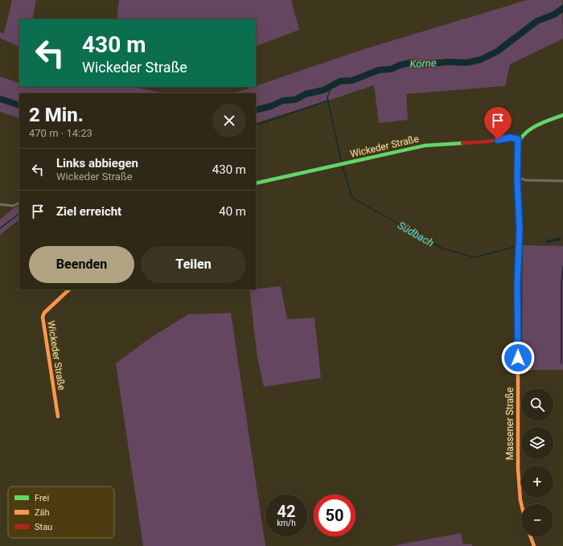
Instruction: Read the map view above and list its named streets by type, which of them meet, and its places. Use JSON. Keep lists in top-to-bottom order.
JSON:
{
  "streets": {
    "main road": ["Wickeder Straße", "Massener Straße"]
  },
  "crossings": [
    ["Wickeder Straße", "Massener Straße"]
  ],
  "water": ["Körne", "Südbach"],
  "legend": ["Frei", "Zäh", "Stau"],
  "page": {
    "turn": ["430 m", "Wickeder Straße"],
    "heading": ["2 Min.", "470 m · 14:23"],
    "list": [
      {
        "name": "Links abbiegen",
        "note": "Wickeder Straße",
        "value": "430 m"
      },
      {
        "name": "Ziel erreicht",
        "value": "40 m"
      }
    ],
    "buttons": ["Beenden", "Teilen"],
    "map_buttons": ["+", "−"],
    "speed": "42 km/h",
    "limit": "50"
  }
}
